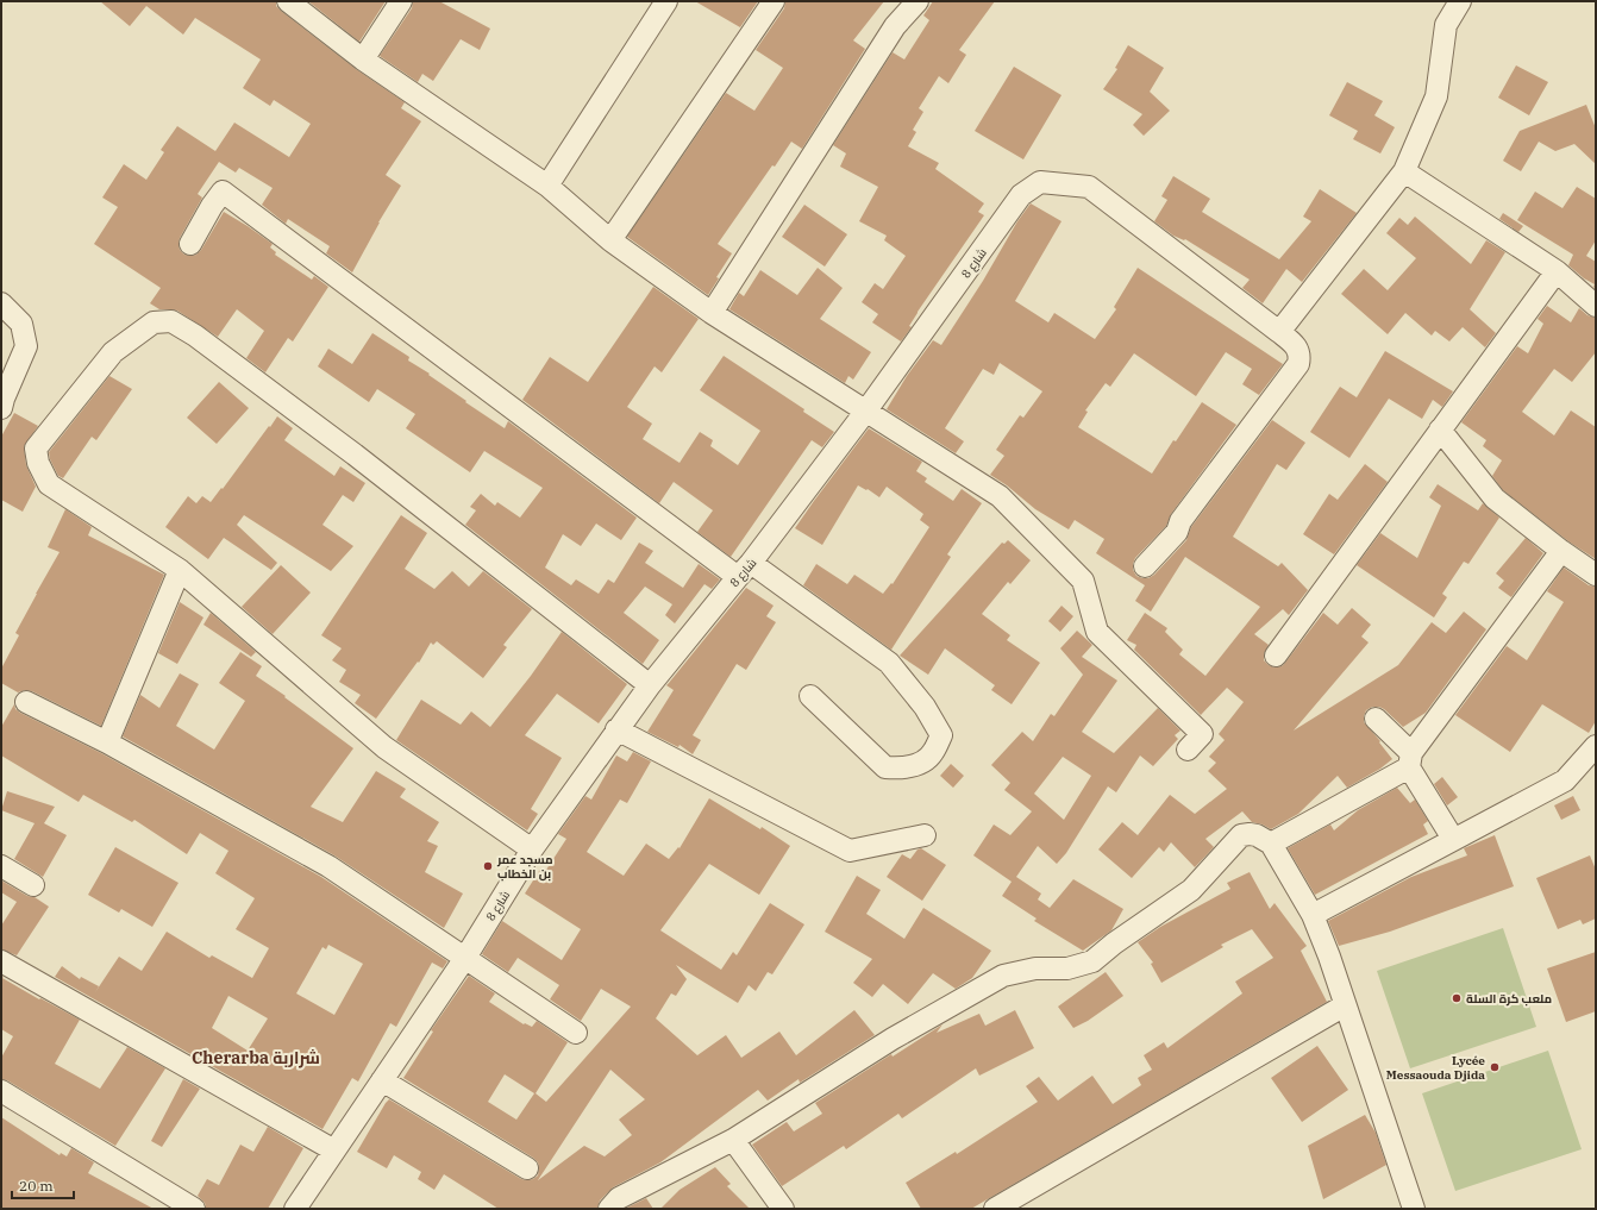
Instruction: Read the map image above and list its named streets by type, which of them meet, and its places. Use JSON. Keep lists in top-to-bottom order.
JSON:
{
  "streets": {
    "street": ["شارع 8"]
  },
  "districts": ["Cherarba شراربة"],
  "places": ["مسجد عمر بن الخطاب", "ملعب كرة السلة", "Lycée Messaouda Djida"],
  "scale_bar": "20 m"
}
